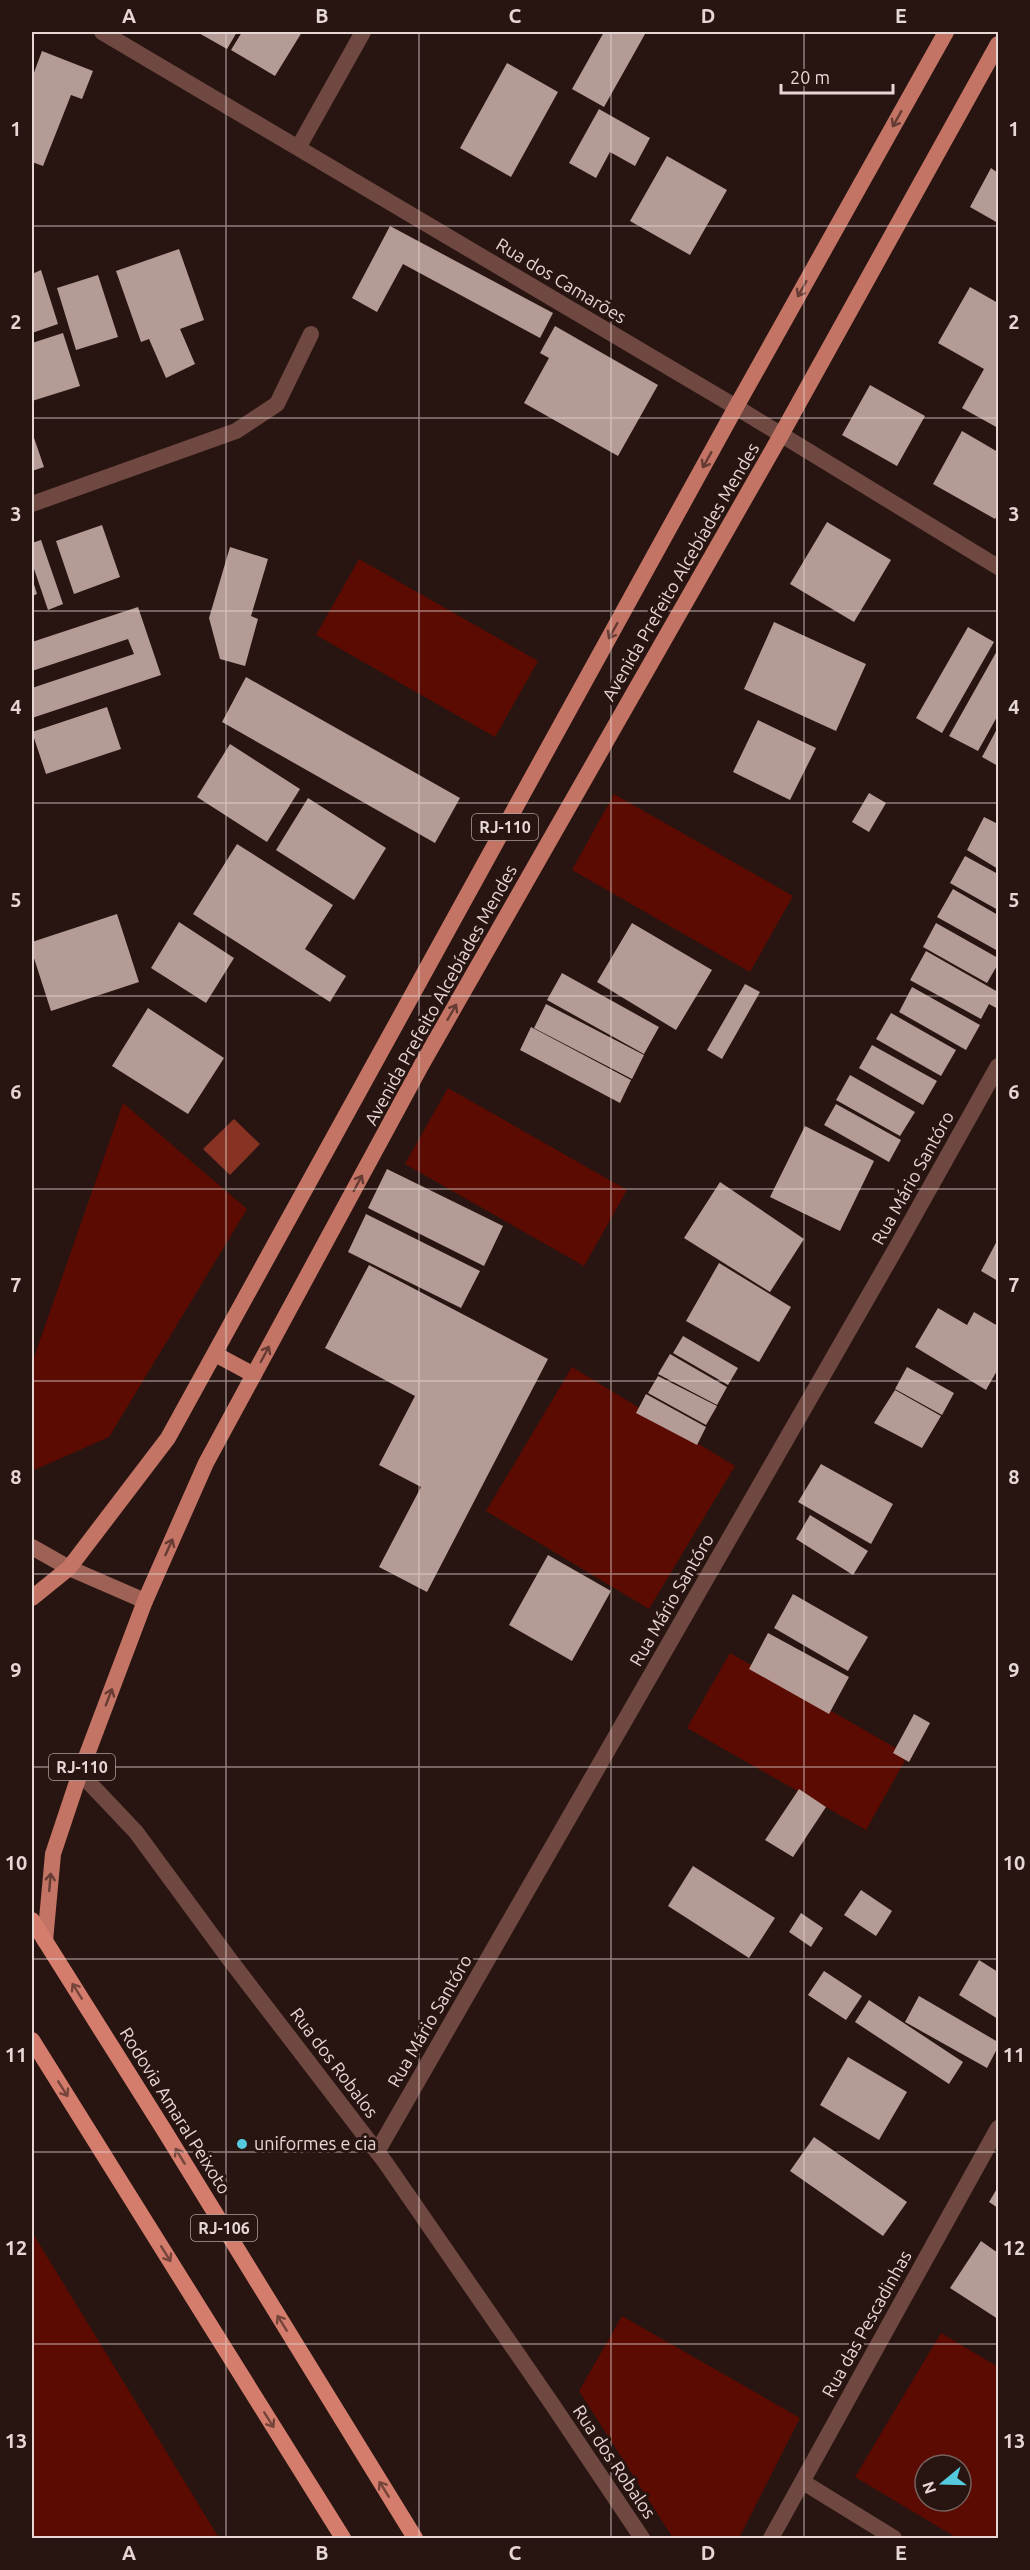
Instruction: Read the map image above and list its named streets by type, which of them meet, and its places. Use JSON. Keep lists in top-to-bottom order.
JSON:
{
  "streets": {
    "highway": ["Rodovia Amaral Peixoto", "RJ-106"],
    "main road": ["Avenida Prefeito Alcebíades Mendes", "RJ-110"],
    "street": [
      "Rua dos Camarões",
      "Rua Mário Santóro",
      "Rua dos Robalos",
      "Rua das Pescadinhas"
    ]
  },
  "crossings": [
    ["Rua dos Camarões", "Avenida Prefeito Alcebíades Mendes"],
    ["Avenida Prefeito Alcebíades Mendes", "Rua dos Robalos"],
    ["Avenida Prefeito Alcebíades Mendes", "Rodovia Amaral Peixoto"],
    ["Rua Mário Santóro", "Rua dos Robalos"]
  ],
  "places": ["uniformes e cia"],
  "scale_bar": "20 m",
  "north": "left",
  "grid": {
    "columns": [
      "A",
      "B",
      "C",
      "D",
      "E"
    ],
    "rows": [
      "1",
      "2",
      "3",
      "4",
      "5",
      "6",
      "7",
      "8",
      "9",
      "10",
      "11",
      "12",
      "13"
    ]
  }
}
